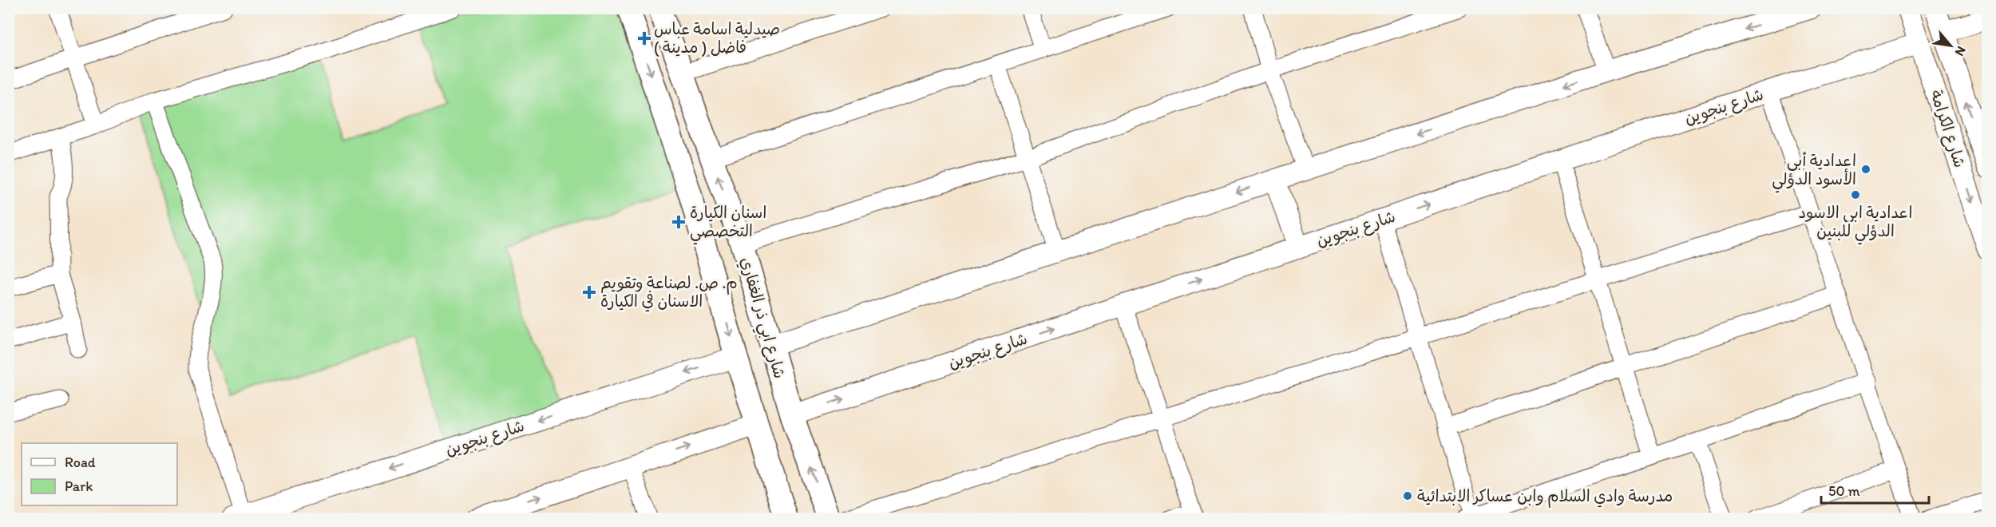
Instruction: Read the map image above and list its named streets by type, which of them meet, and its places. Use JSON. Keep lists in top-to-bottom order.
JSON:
{
  "streets": {
    "main road": ["شارع ابي ذر الغفاري"],
    "street": ["شارع بنجوين", "شارع الكرامة"]
  },
  "crossings": [
    ["شارع بنجوين", "شارع الكرامة"],
    ["شارع بنجوين", "شارع ابي ذر الغفاري"]
  ],
  "places": {
    "health": ["صيدلية اسامة عباس فاضل ( مدينة )", "اسنان الكيارة التخصصي", "م. ص. لصناعة وتقويم الاسنان في الكيارة"],
    "other": ["اعدادية أبي الأسود الدؤلي", "اعدادية ابي الاسود الدؤلي للبنين", "مدرسة وادي السلام وابن عساكر الابتدائية"]
  },
  "legend": ["Road", "Park"],
  "scale_bar": "50 m",
  "north": "bottom right"
}
